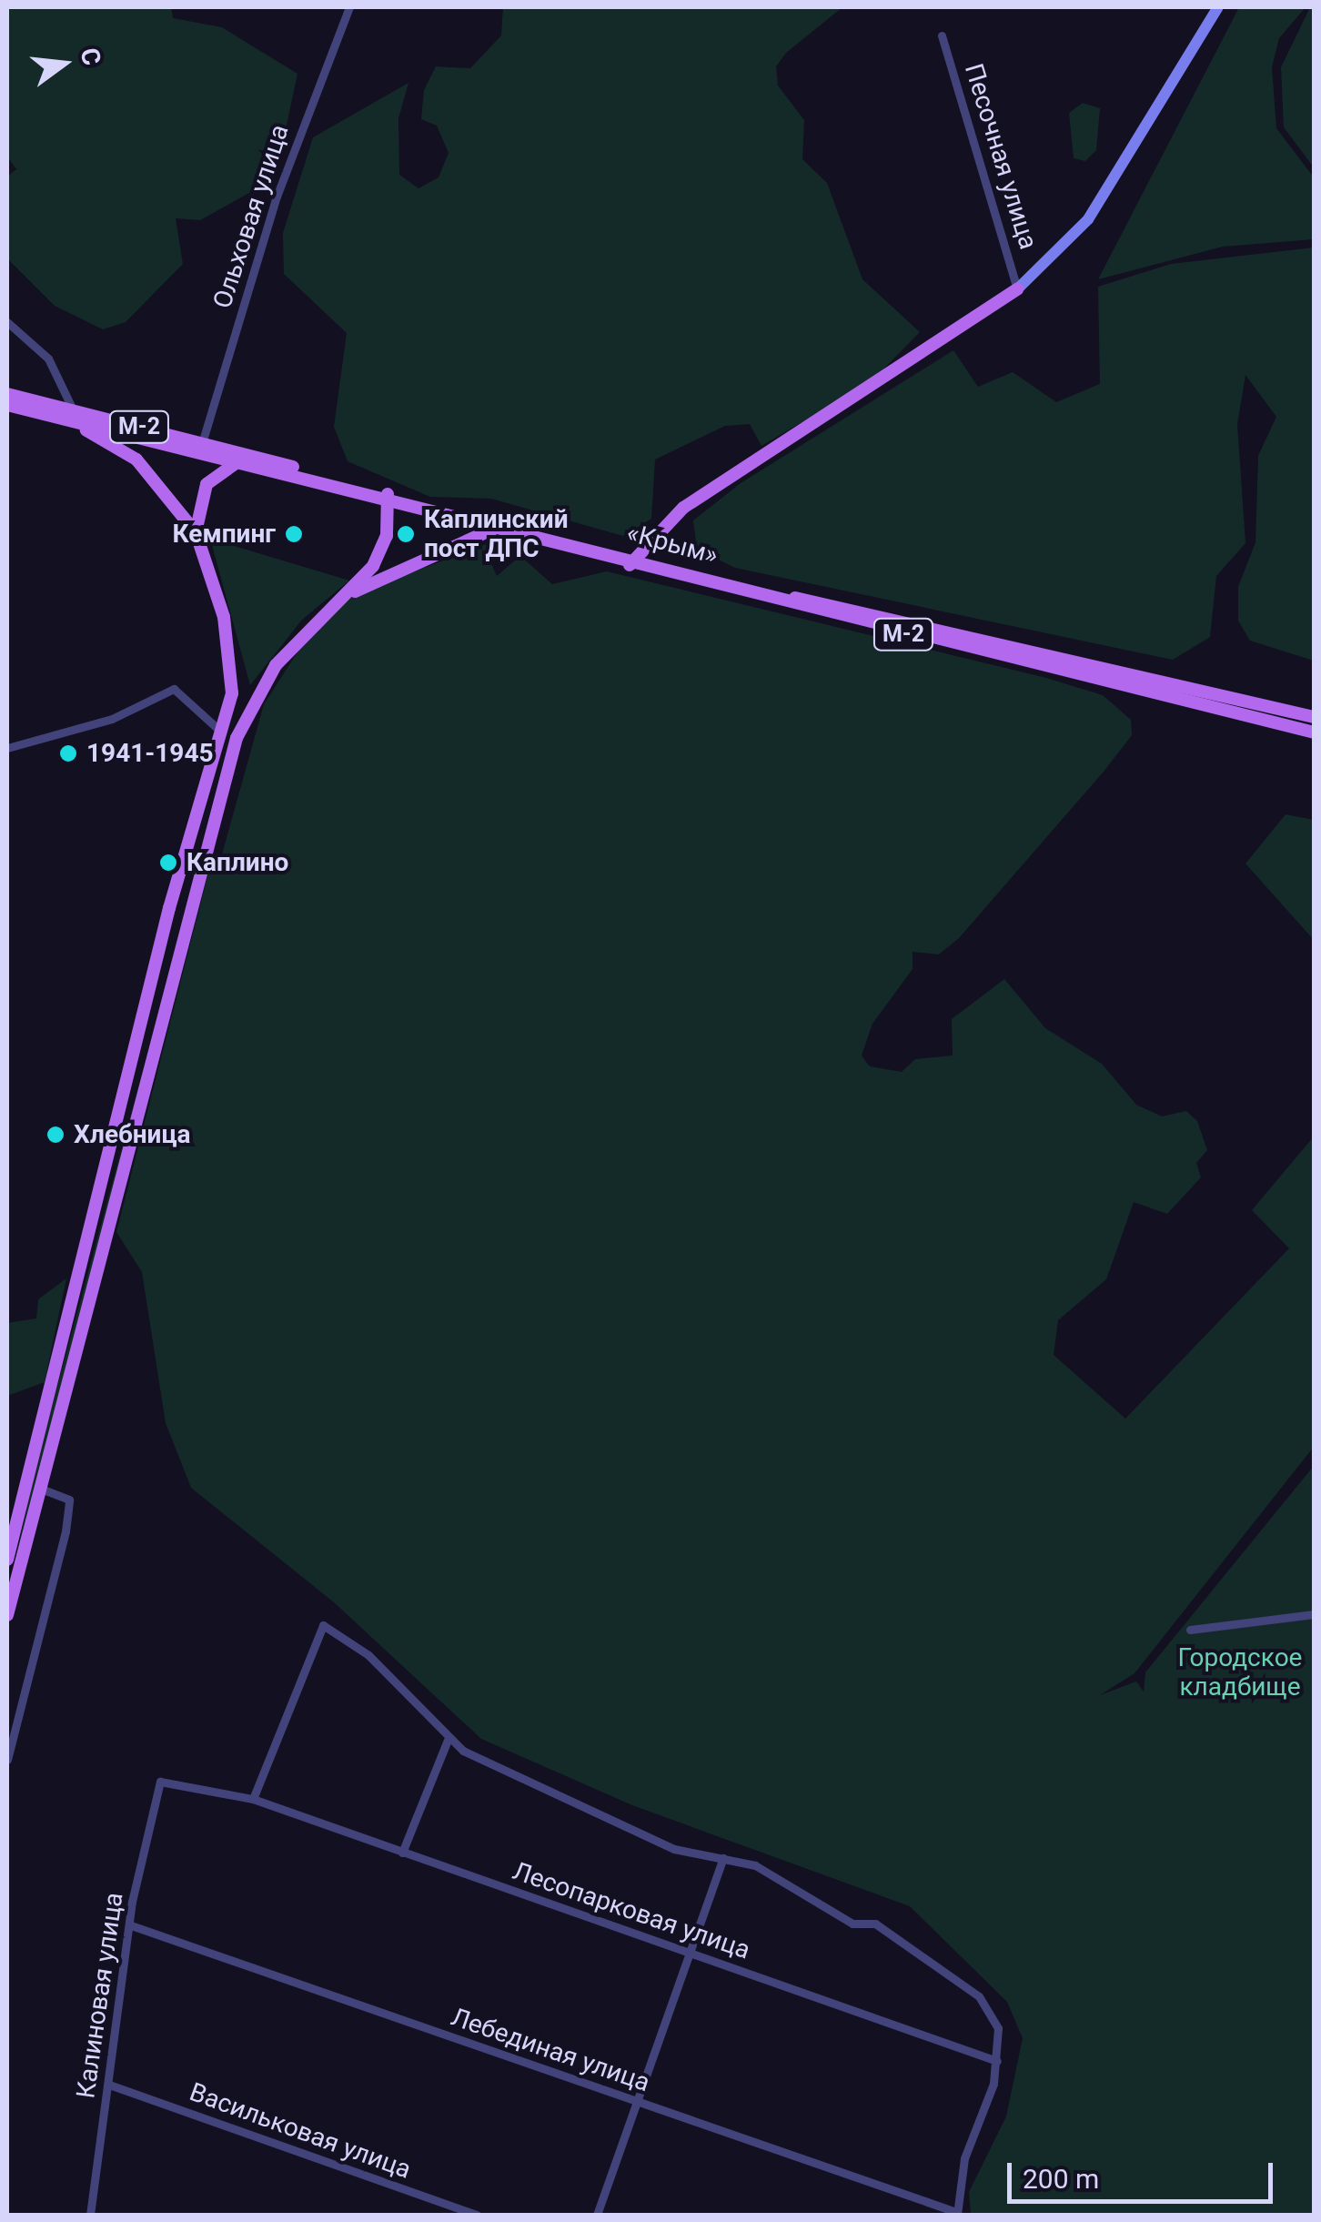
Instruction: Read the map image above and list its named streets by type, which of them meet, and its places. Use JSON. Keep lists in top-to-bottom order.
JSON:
{
  "streets": {
    "main road": ["М-2", "«Крым»"],
    "street": [
      "Песочная улица",
      "Ольховая улица",
      "Лесопарковая улица",
      "Калиновая улица",
      "Лебединая улица",
      "Васильковая улица"
    ]
  },
  "crossings": [
    ["Ольховая улица", "«Крым»"],
    ["М-2", "«Крым»"],
    ["Лесопарковая улица", "Калиновая улица"],
    ["Калиновая улица", "Лебединая улица"],
    ["Калиновая улица", "Васильковая улица"]
  ],
  "parks": ["Городское кладбище"],
  "places": [
    "Кемпинг",
    "Каплинский пост ДПС",
    "1941-1945",
    "Каплино",
    "Хлебница"
  ],
  "scale_bar": "200 m",
  "north": "right"
}
